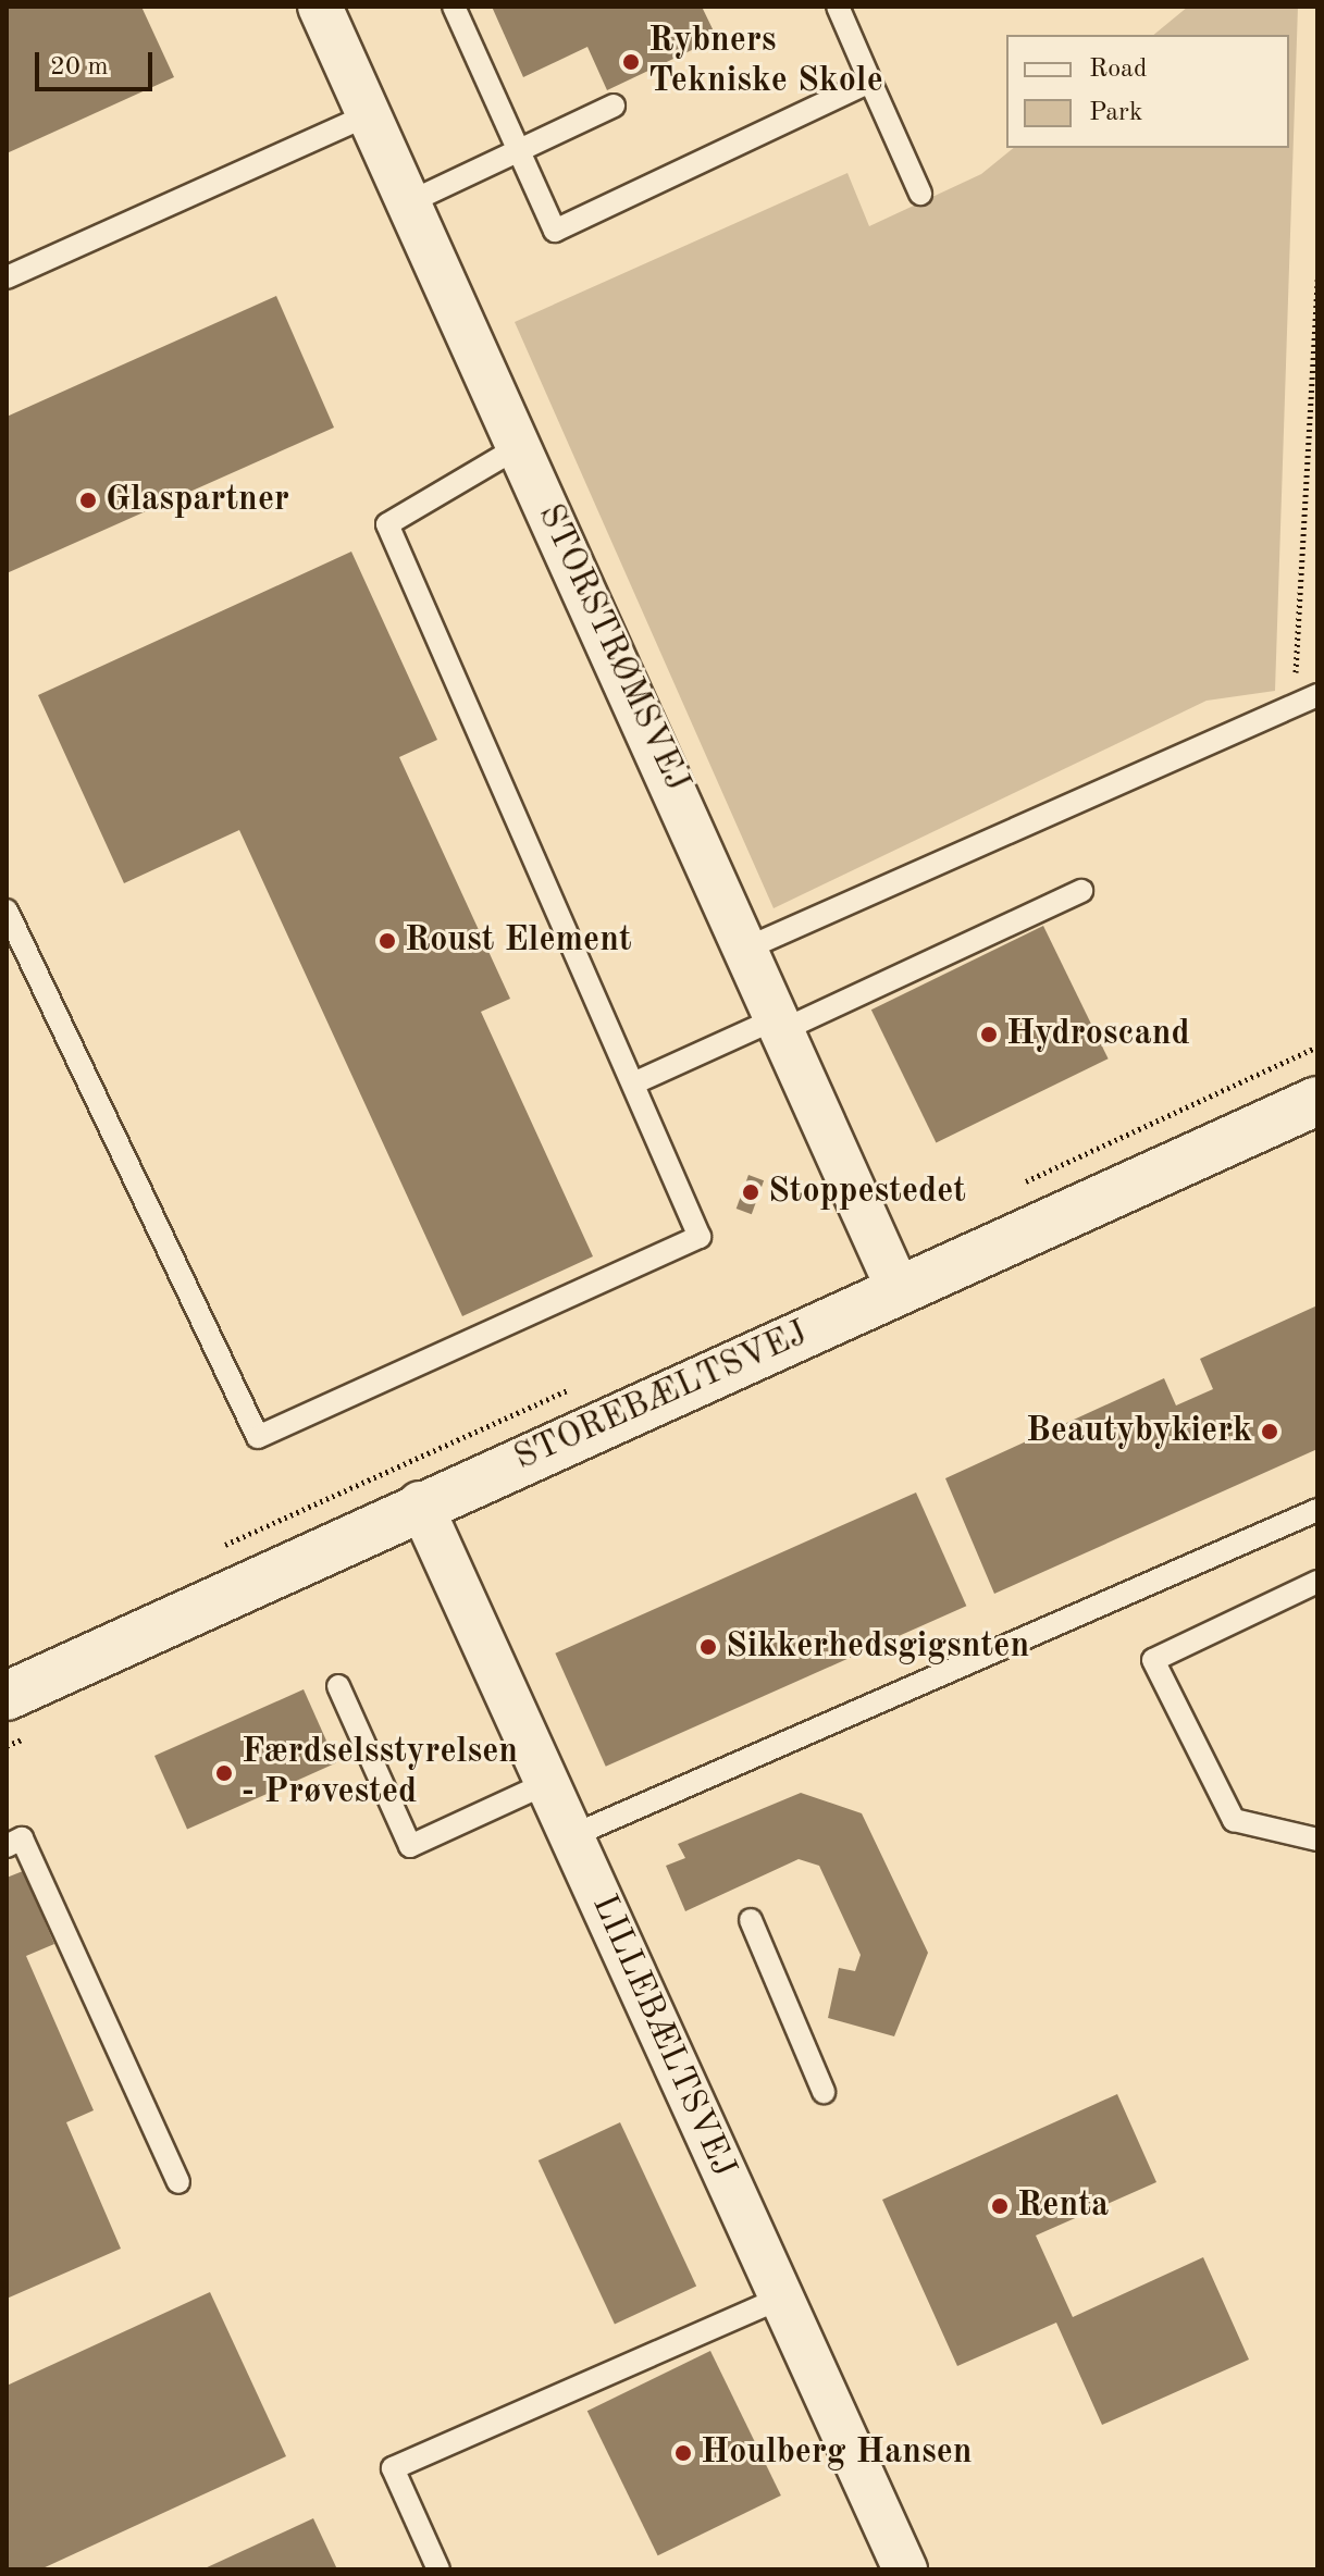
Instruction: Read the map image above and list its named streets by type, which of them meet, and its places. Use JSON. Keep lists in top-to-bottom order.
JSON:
{
  "streets": {
    "street": ["STORSTRØMSVEJ", "STOREBÆLTSVEJ", "LILLEBÆLTSVEJ"]
  },
  "crossings": [
    ["STORSTRØMSVEJ", "STOREBÆLTSVEJ"],
    ["STOREBÆLTSVEJ", "LILLEBÆLTSVEJ"]
  ],
  "places": [
    "Rybners Tekniske Skole",
    "Glaspartner",
    "Roust Element",
    "Hydroscand",
    "Stoppestedet",
    "Beautybykierk",
    "Sikkerhedsgigsnten",
    "Færdselsstyrelsen - Prøvested",
    "Renta",
    "Houlberg Hansen"
  ],
  "legend": ["Road", "Park"],
  "scale_bar": "20 m"
}
